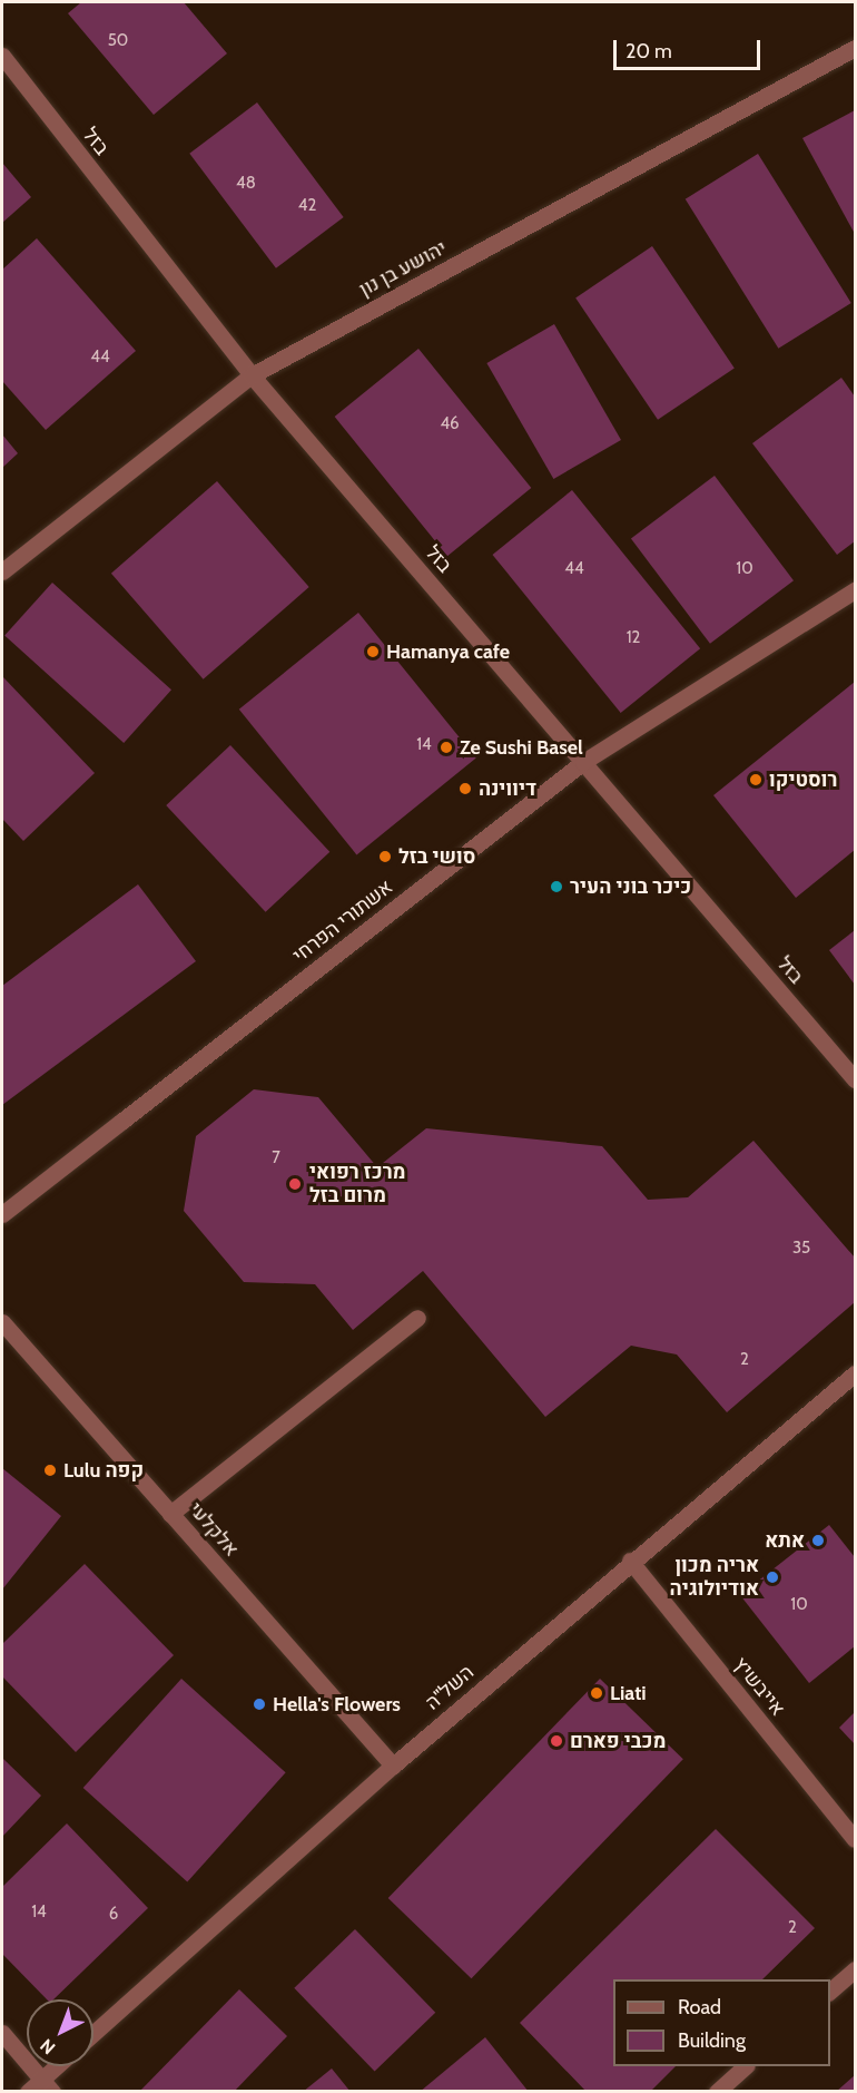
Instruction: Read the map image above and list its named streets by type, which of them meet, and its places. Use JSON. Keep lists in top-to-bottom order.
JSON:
{
  "streets": {
    "street": [
      "בזל",
      "יהושע בן נון",
      "אשתורי הפרחי",
      "אלקלעי",
      "אייבשיץ",
      "השל\"ה"
    ]
  },
  "crossings": [
    ["בזל", "יהושע בן נון"],
    ["בזל", "אשתורי הפרחי"],
    ["אלקלעי", "השל\"ה"],
    ["אייבשיץ", "השל\"ה"]
  ],
  "places": [
    "Hamanya cafe",
    "Ze Sushi Basel",
    "רוסטיקו",
    "דיווינה",
    "סושי בזל",
    "כיכר בוני העיר",
    "מרכז רפואי מרום בזל",
    "Lulu קפה",
    "אתא",
    "אריה מכון אודיולוגיה",
    "Liati",
    "Hella's Flowers",
    "מכבי פארם"
  ],
  "house_numbers": [
    "50",
    "48",
    "42",
    "44",
    "46",
    "44",
    "10",
    "12",
    "14",
    "7",
    "35",
    "2",
    "10",
    "14",
    "6",
    "2"
  ],
  "legend": ["Road", "Building"],
  "scale_bar": "20 m",
  "north": "bottom left"
}
